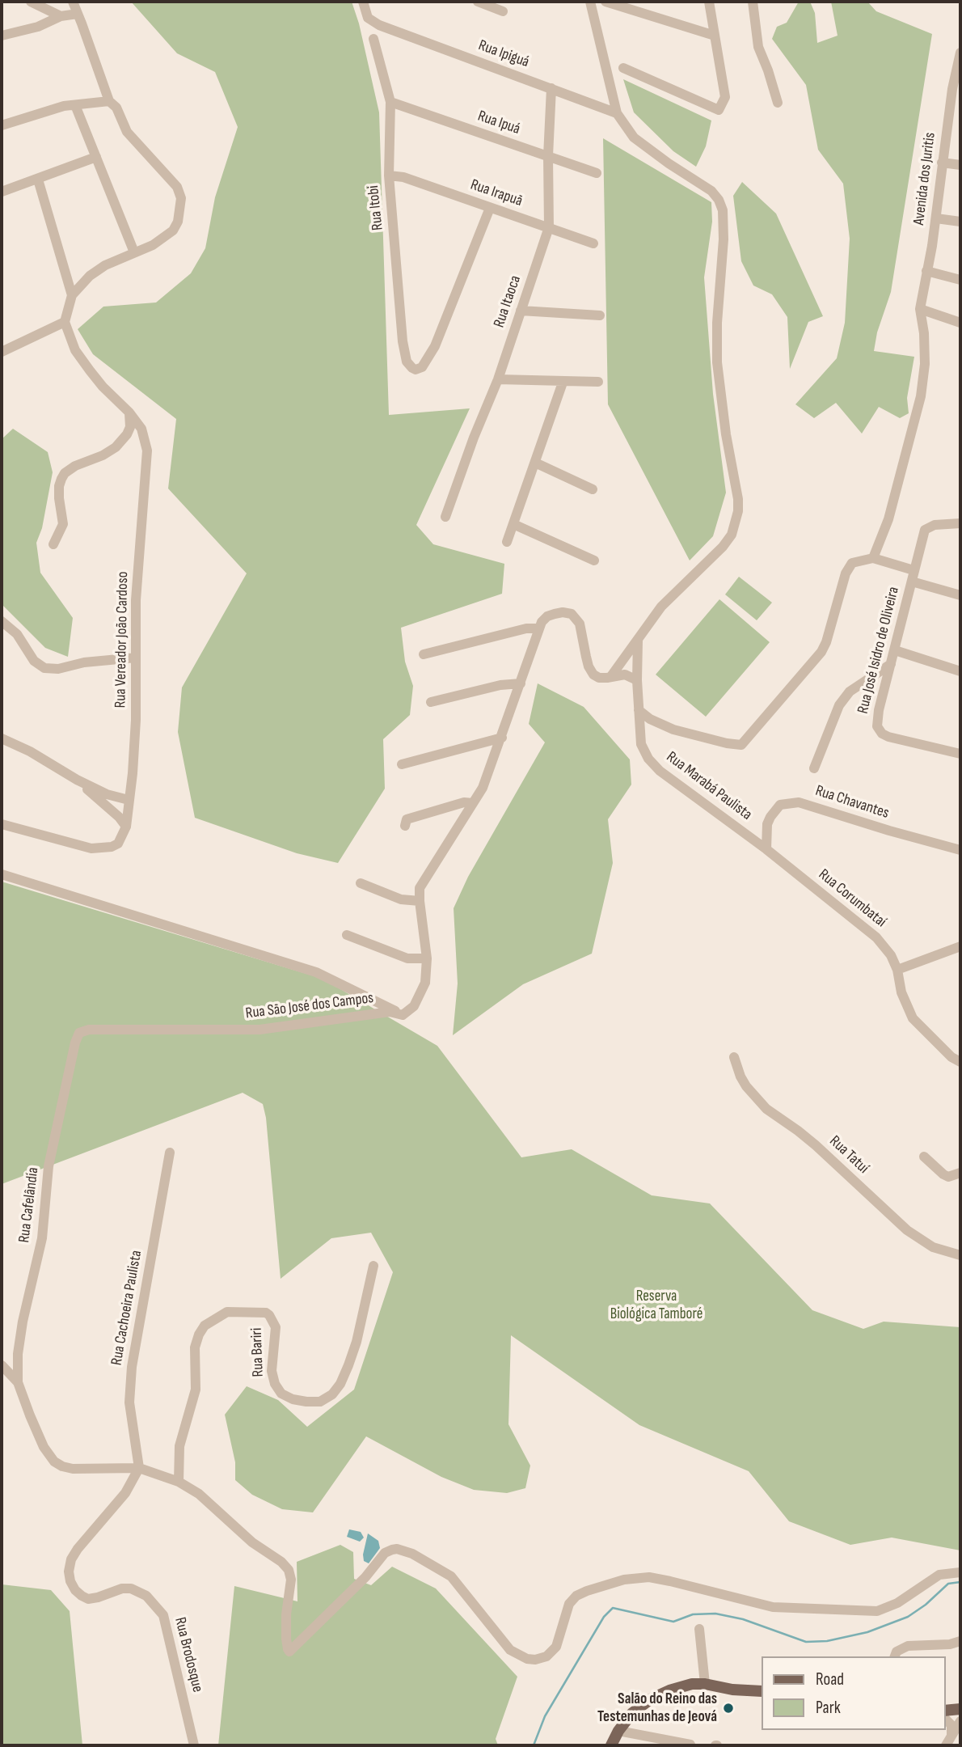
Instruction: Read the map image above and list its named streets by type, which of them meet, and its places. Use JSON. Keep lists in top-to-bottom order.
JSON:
{
  "streets": {
    "street": [
      "Rua Ipiguá",
      "Rua Ipuá",
      "Avenida dos Juritis",
      "Rua Irapuã",
      "Rua Itobi",
      "Rua Itaoca",
      "Rua Vereador João Cardoso",
      "Rua José Isidro de Oliveira",
      "Rua Marabá Paulista",
      "Rua Chavantes",
      "Rua Corumbataí",
      "Rua São José dos Campos",
      "Rua Tatuí",
      "Rua Cafelândia",
      "Rua Cachoeira Paulista",
      "Rua Bariri",
      "Rua Brodosque"
    ]
  },
  "crossings": [
    ["Rua Ipiguá", "Rua Itaoca"],
    ["Rua Ipuá", "Rua Itobi"],
    ["Rua Ipuá", "Rua Itaoca"],
    ["Rua Irapuã", "Rua Itobi"],
    ["Rua Irapuã", "Rua Itaoca"],
    ["Rua Marabá Paulista", "Rua Chavantes"],
    ["Rua Marabá Paulista", "Rua Corumbataí"],
    ["Rua Chavantes", "Rua Corumbataí"],
    ["Rua São José dos Campos", "Rua Cafelândia"],
    ["Rua Cafelândia", "Rua Cachoeira Paulista"],
    ["Rua Cafelândia", "Rua Bariri"],
    ["Rua Cafelândia", "Rua Brodosque"],
    ["Rua Cachoeira Paulista", "Rua Brodosque"]
  ],
  "parks": ["Reserva Biológica Tamboré"],
  "places": ["Salão do Reino das Testemunhas de Jeová"],
  "legend": ["Road", "Park"]
}
